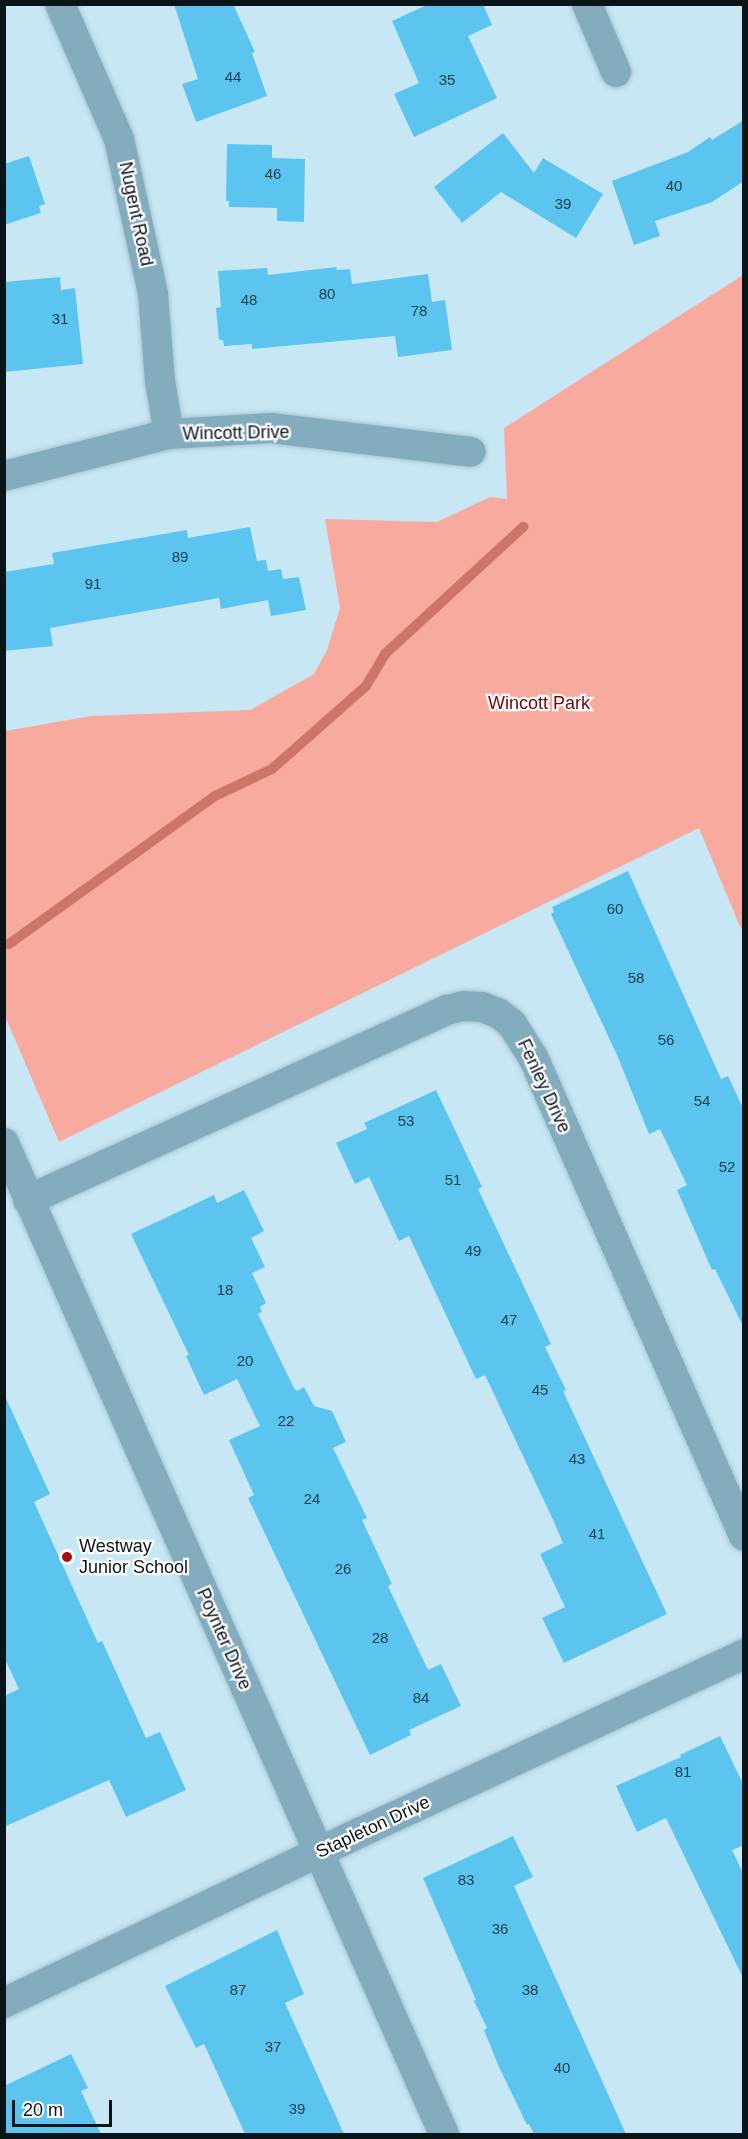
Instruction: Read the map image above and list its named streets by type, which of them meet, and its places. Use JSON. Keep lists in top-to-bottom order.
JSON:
{
  "streets": {
    "street": [
      "Nugent Road",
      "Wincott Drive",
      "Fenley Drive",
      "Poynter Drive",
      "Stapleton Drive"
    ]
  },
  "crossings": [
    ["Nugent Road", "Wincott Drive"],
    ["Fenley Drive", "Poynter Drive"],
    ["Poynter Drive", "Stapleton Drive"]
  ],
  "parks": ["Wincott Park"],
  "places": ["Westway Junior School"],
  "house_numbers": [
    "44",
    "35",
    "46",
    "40",
    "39",
    "80",
    "48",
    "78",
    "31",
    "89",
    "91",
    "60",
    "58",
    "56",
    "54",
    "53",
    "52",
    "51",
    "49",
    "18",
    "47",
    "20",
    "45",
    "22",
    "43",
    "24",
    "41",
    "26",
    "28",
    "84",
    "81",
    "83",
    "36",
    "87",
    "38",
    "37",
    "40",
    "39"
  ],
  "scale_bar": "20 m"
}
